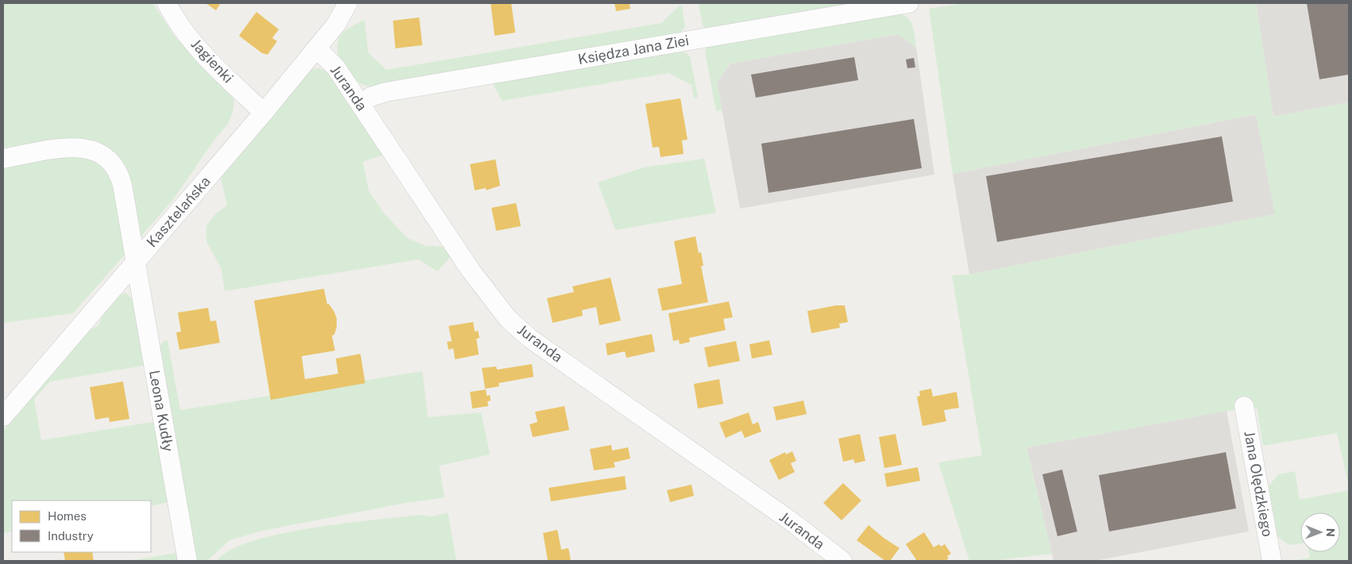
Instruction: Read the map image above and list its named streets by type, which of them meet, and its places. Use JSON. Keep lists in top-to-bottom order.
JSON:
{
  "streets": {
    "street": [
      "Księdza Jana Ziei",
      "Jagienki",
      "Juranda",
      "Kasztelańska",
      "Leona Kudły",
      "Jana Olędzkiego"
    ]
  },
  "crossings": [
    ["Księdza Jana Ziei", "Juranda"],
    ["Jagienki", "Kasztelańska"],
    ["Juranda", "Kasztelańska"],
    ["Kasztelańska", "Leona Kudły"]
  ],
  "legend": ["Homes", "Industry"],
  "north": "right"
}
